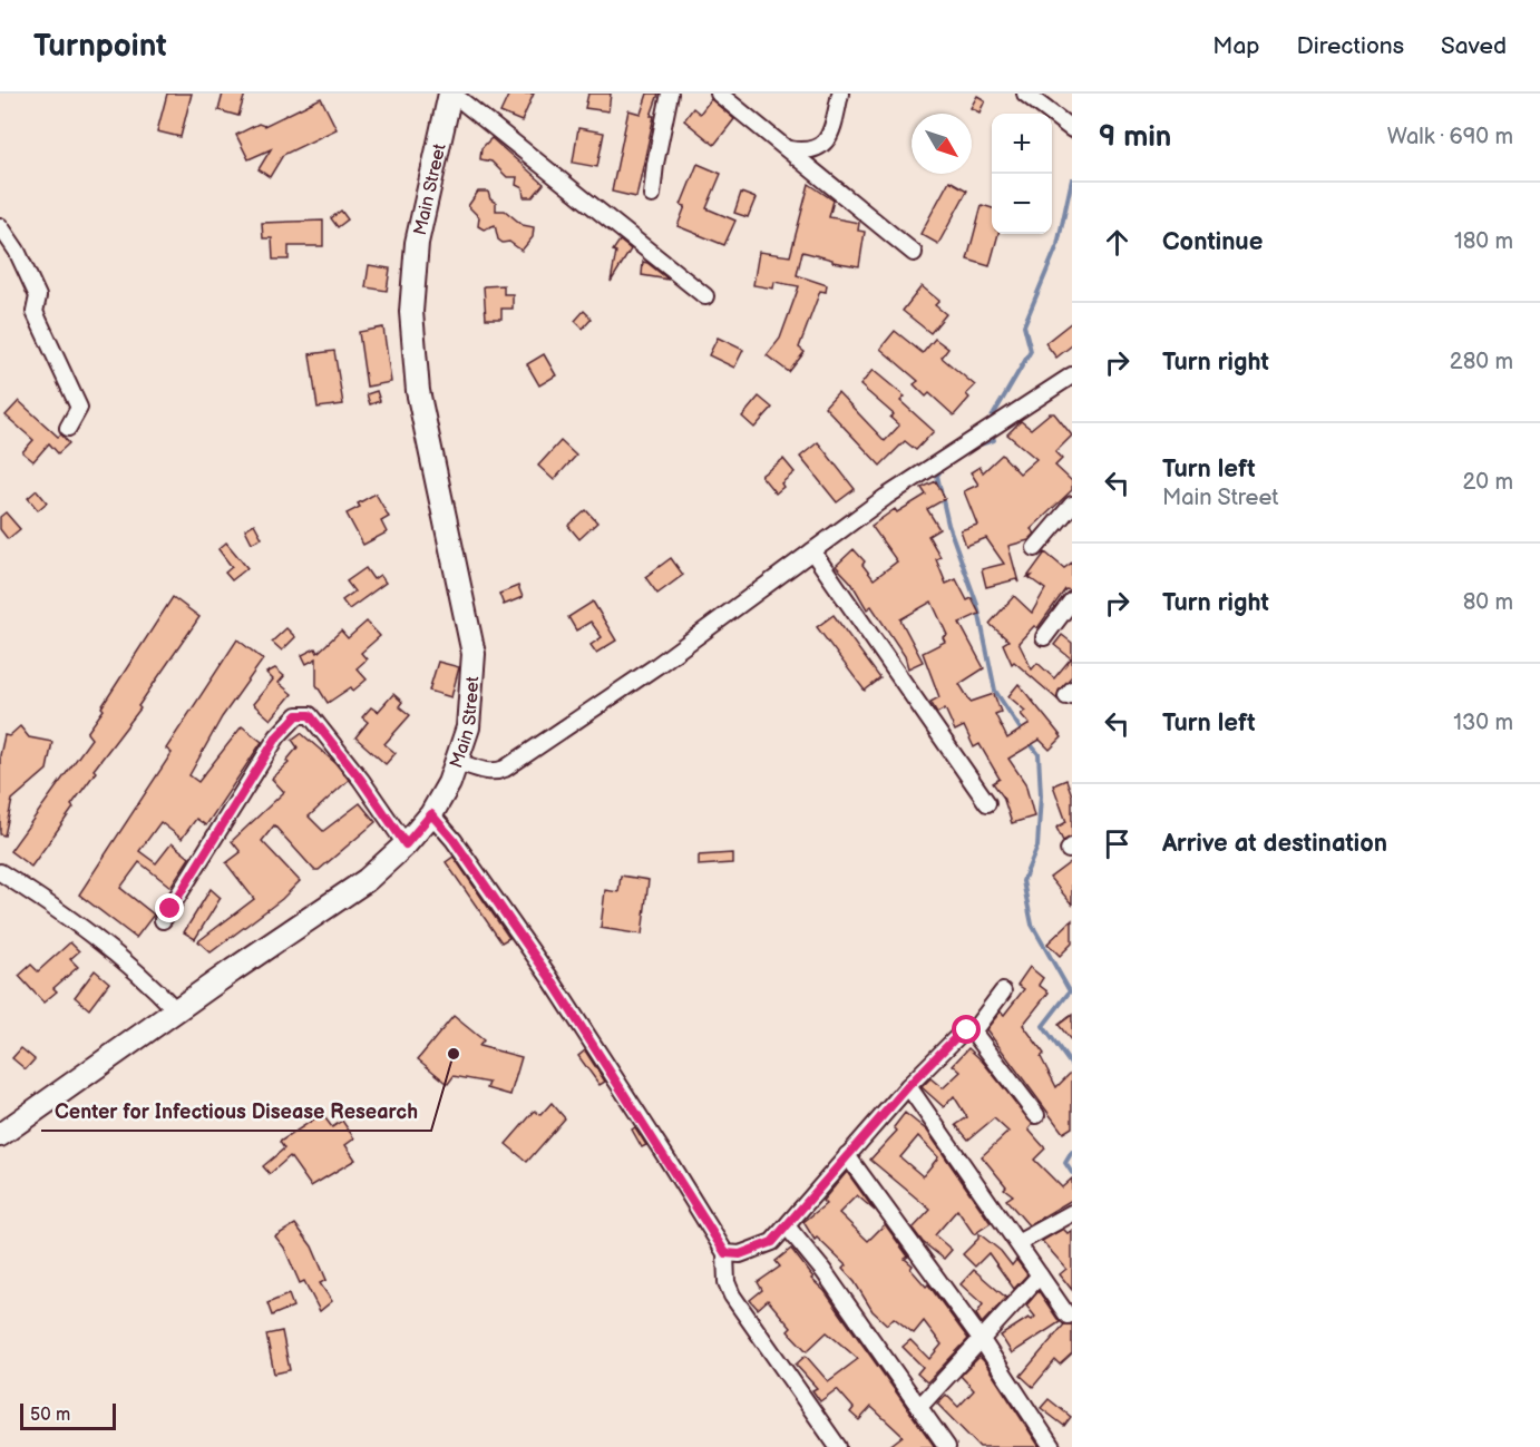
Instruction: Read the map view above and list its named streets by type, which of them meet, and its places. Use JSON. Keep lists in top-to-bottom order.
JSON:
{
  "streets": {
    "main road": ["Main Street"]
  },
  "places": ["Center for Infectious Disease Research"],
  "scale_bar": "50 m",
  "north": "bottom right",
  "page": {
    "header": "Turnpoint",
    "nav": ["Map", "Directions", "Saved"],
    "heading": ["9 min", "Walk · 690 m"],
    "map_buttons": ["+", "−"],
    "list": [
      ["Continue", "180 m"],
      ["Turn right", "280 m"],
      ["Turn left", "Main Street", "20 m"],
      ["Turn right", "80 m"],
      ["Turn left", "130 m"],
      "Arrive at destination"
    ],
    "scale": "50 m"
  }
}
